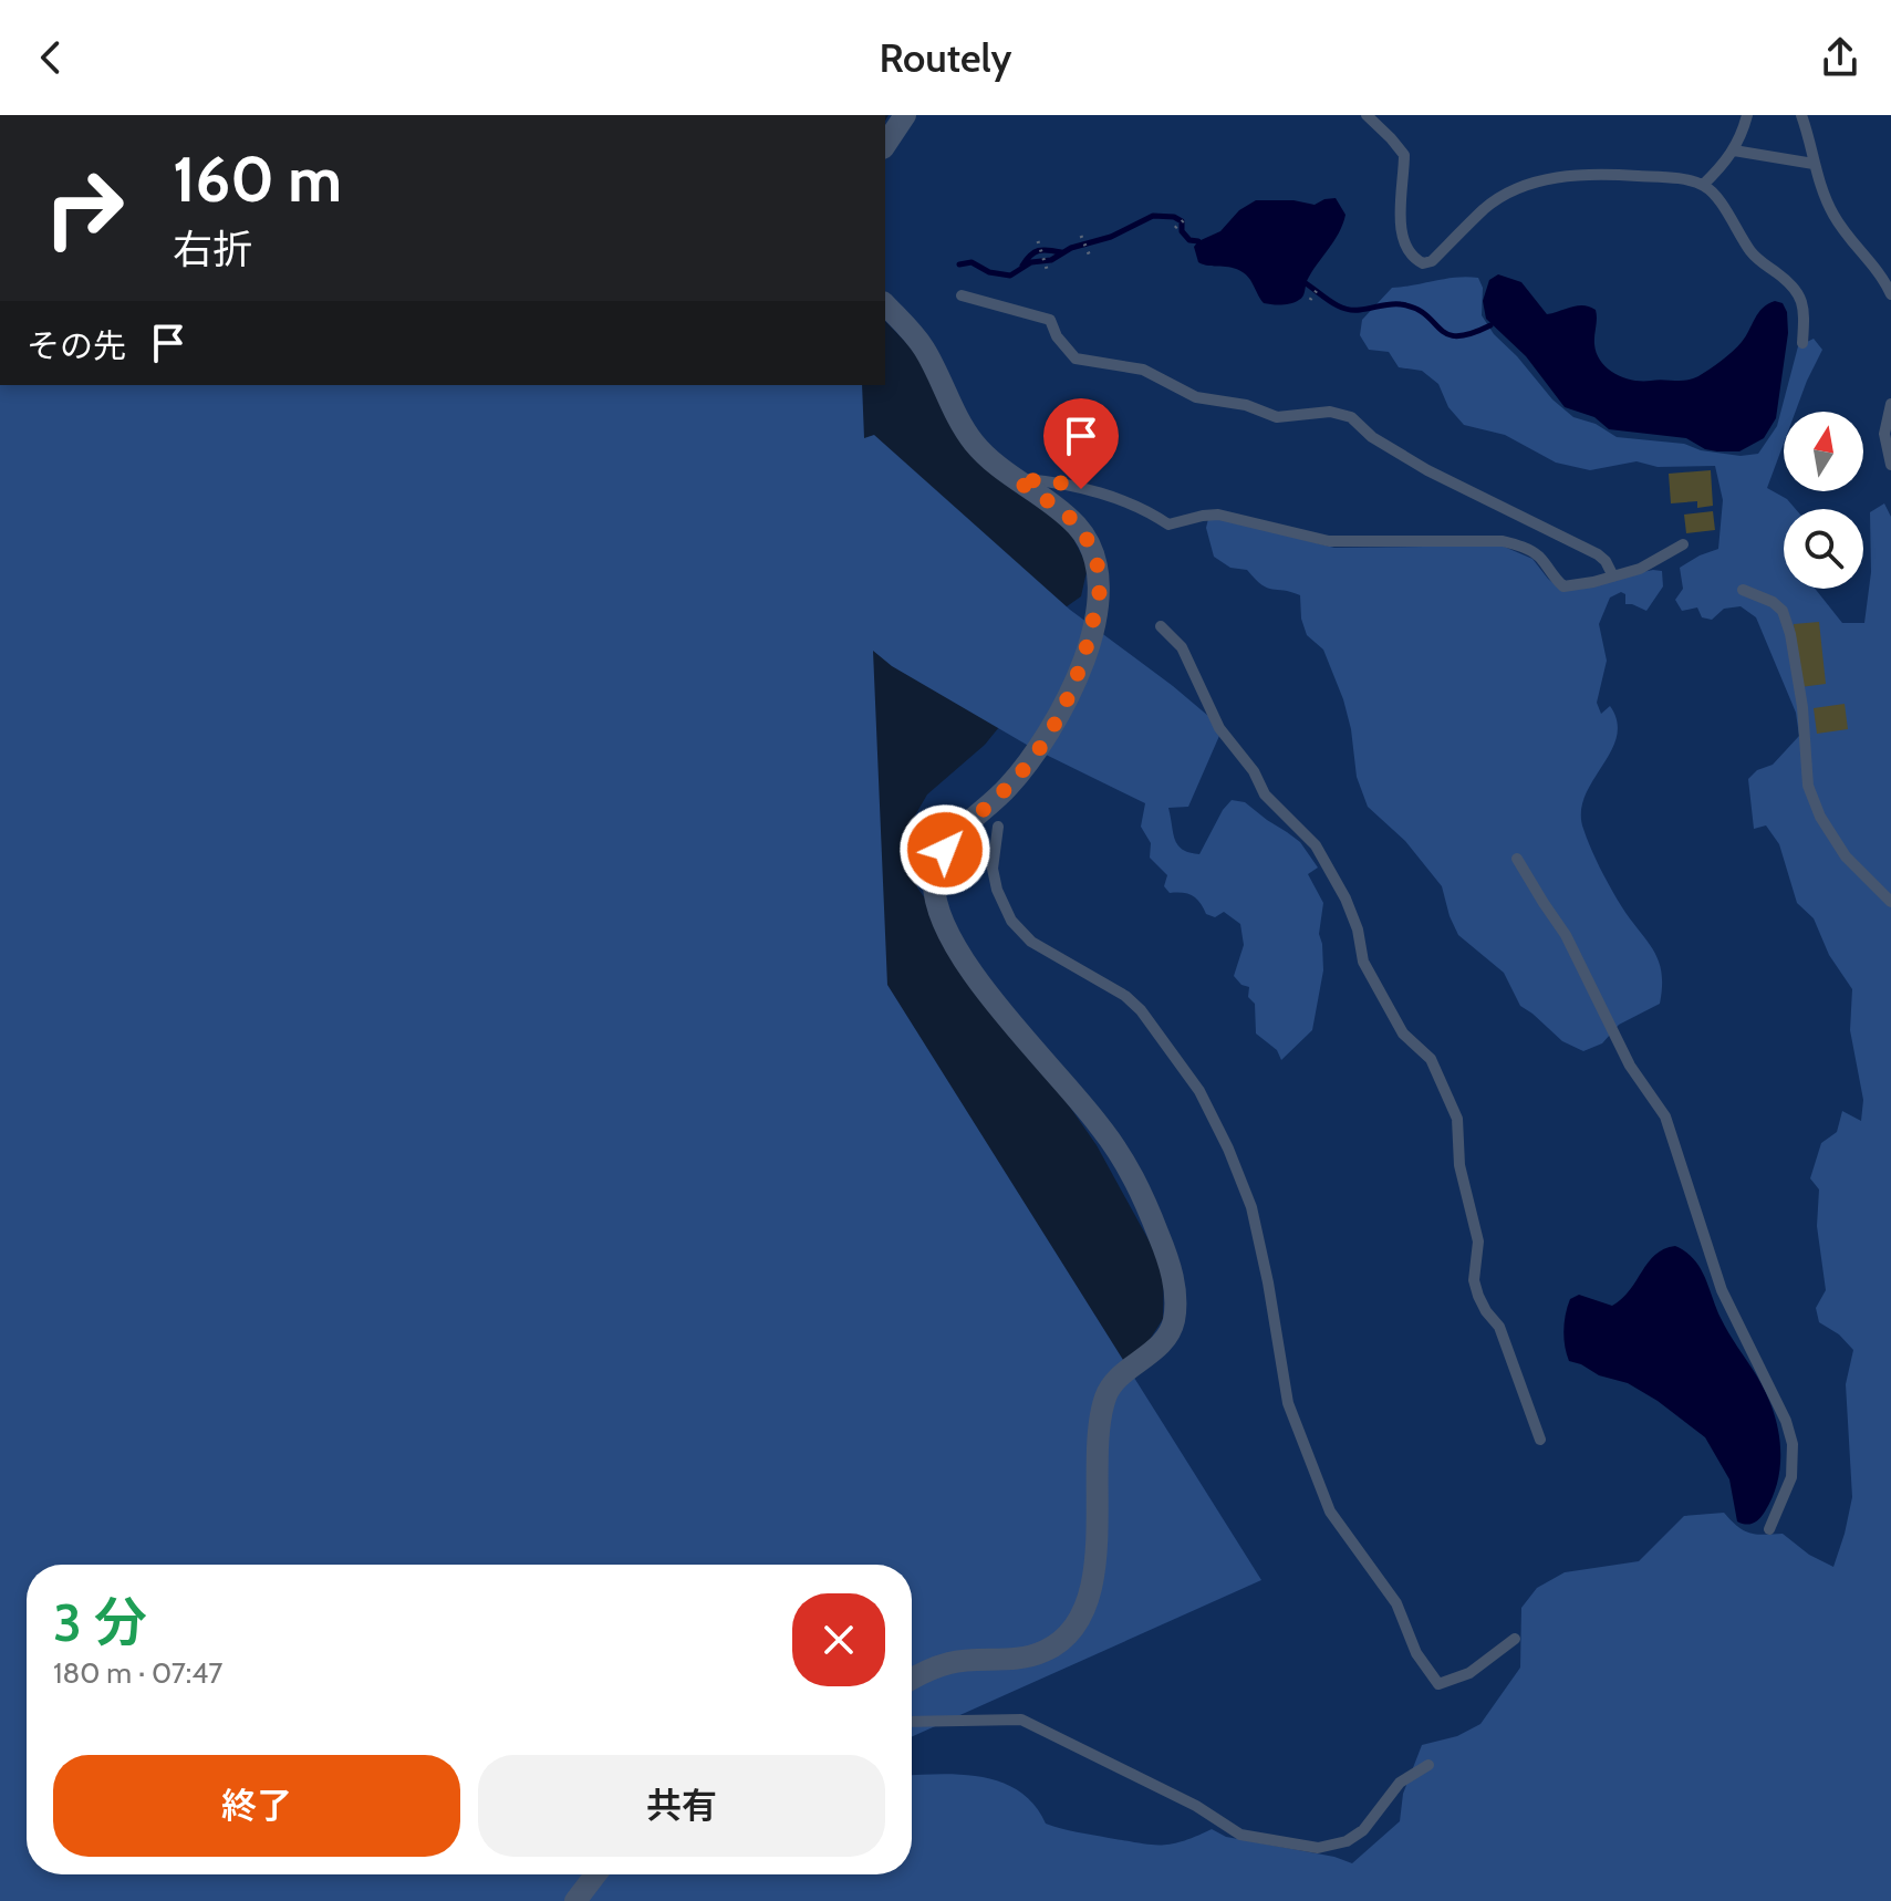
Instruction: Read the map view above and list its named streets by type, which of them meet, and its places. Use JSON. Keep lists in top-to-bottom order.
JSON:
{
  "north": "top",
  "page": {
    "header": "Routely",
    "turn": ["160 m", "右折"],
    "then": "その先",
    "heading": ["3 分", "180 m · 07:47"],
    "buttons": ["終了", "共有"]
  }
}
